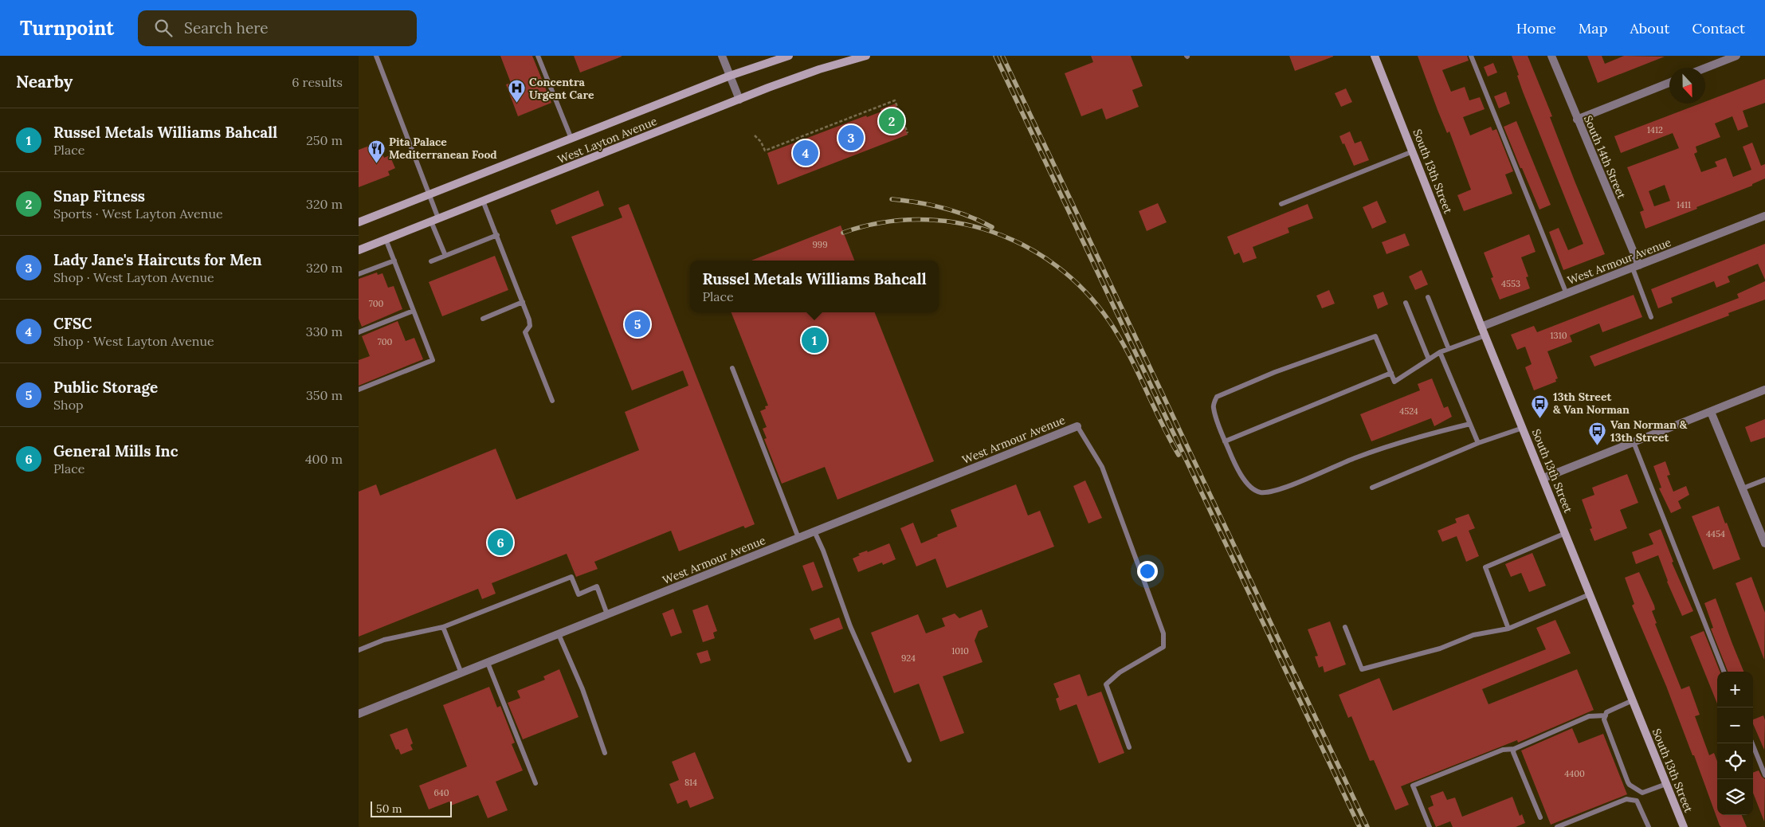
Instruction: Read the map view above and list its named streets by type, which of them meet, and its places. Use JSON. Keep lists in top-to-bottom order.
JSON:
{
  "streets": {
    "main road": ["West Layton Avenue", "South 13th Street"],
    "street": ["South 14th Street", "West Armour Avenue"]
  },
  "crossings": [
    ["South 14th Street", "West Armour Avenue"],
    ["South 13th Street", "West Armour Avenue"]
  ],
  "places": {
    "hospital": ["Concentra Urgent Care"],
    "restaurant": ["Pita Palace Mediterranean Food"],
    "bus stop": ["13th Street & Van Norman", "Van Norman & 13th Street"]
  },
  "house_numbers": [
    "1412",
    "1411",
    "999",
    "4553",
    "700",
    "1310",
    "700",
    "4524",
    "4454",
    "1010",
    "924",
    "4400",
    "814",
    "640"
  ],
  "scale_bar": "50 m",
  "north": "bottom",
  "page": {
    "header": "Turnpoint",
    "search": "Search here",
    "nav": [
      "Home",
      "Map",
      "About",
      "Contact"
    ],
    "heading": ["Nearby", "6 results"],
    "pins": [
      "2",
      "3",
      "4",
      "5",
      "1",
      "6"
    ],
    "list": [
      {
        "mark": "1",
        "name": "Russel Metals Williams Bahcall",
        "note": "Place",
        "value": "250 m"
      },
      {
        "mark": "2",
        "name": "Snap Fitness",
        "note": "Sports · West Layton Avenue",
        "value": "320 m"
      },
      {
        "mark": "3",
        "name": "Lady Jane's Haircuts for Men",
        "note": "Shop · West Layton Avenue",
        "value": "320 m"
      },
      {
        "mark": "4",
        "name": "CFSC",
        "note": "Shop · West Layton Avenue",
        "value": "330 m"
      },
      {
        "mark": "5",
        "name": "Public Storage",
        "note": "Shop",
        "value": "350 m"
      },
      {
        "mark": "6",
        "name": "General Mills Inc",
        "note": "Place",
        "value": "400 m"
      }
    ],
    "popup": ["Russel Metals Williams Bahcall", "Place"],
    "map_buttons": ["+", "−"],
    "scale": "50 m"
  }
}
